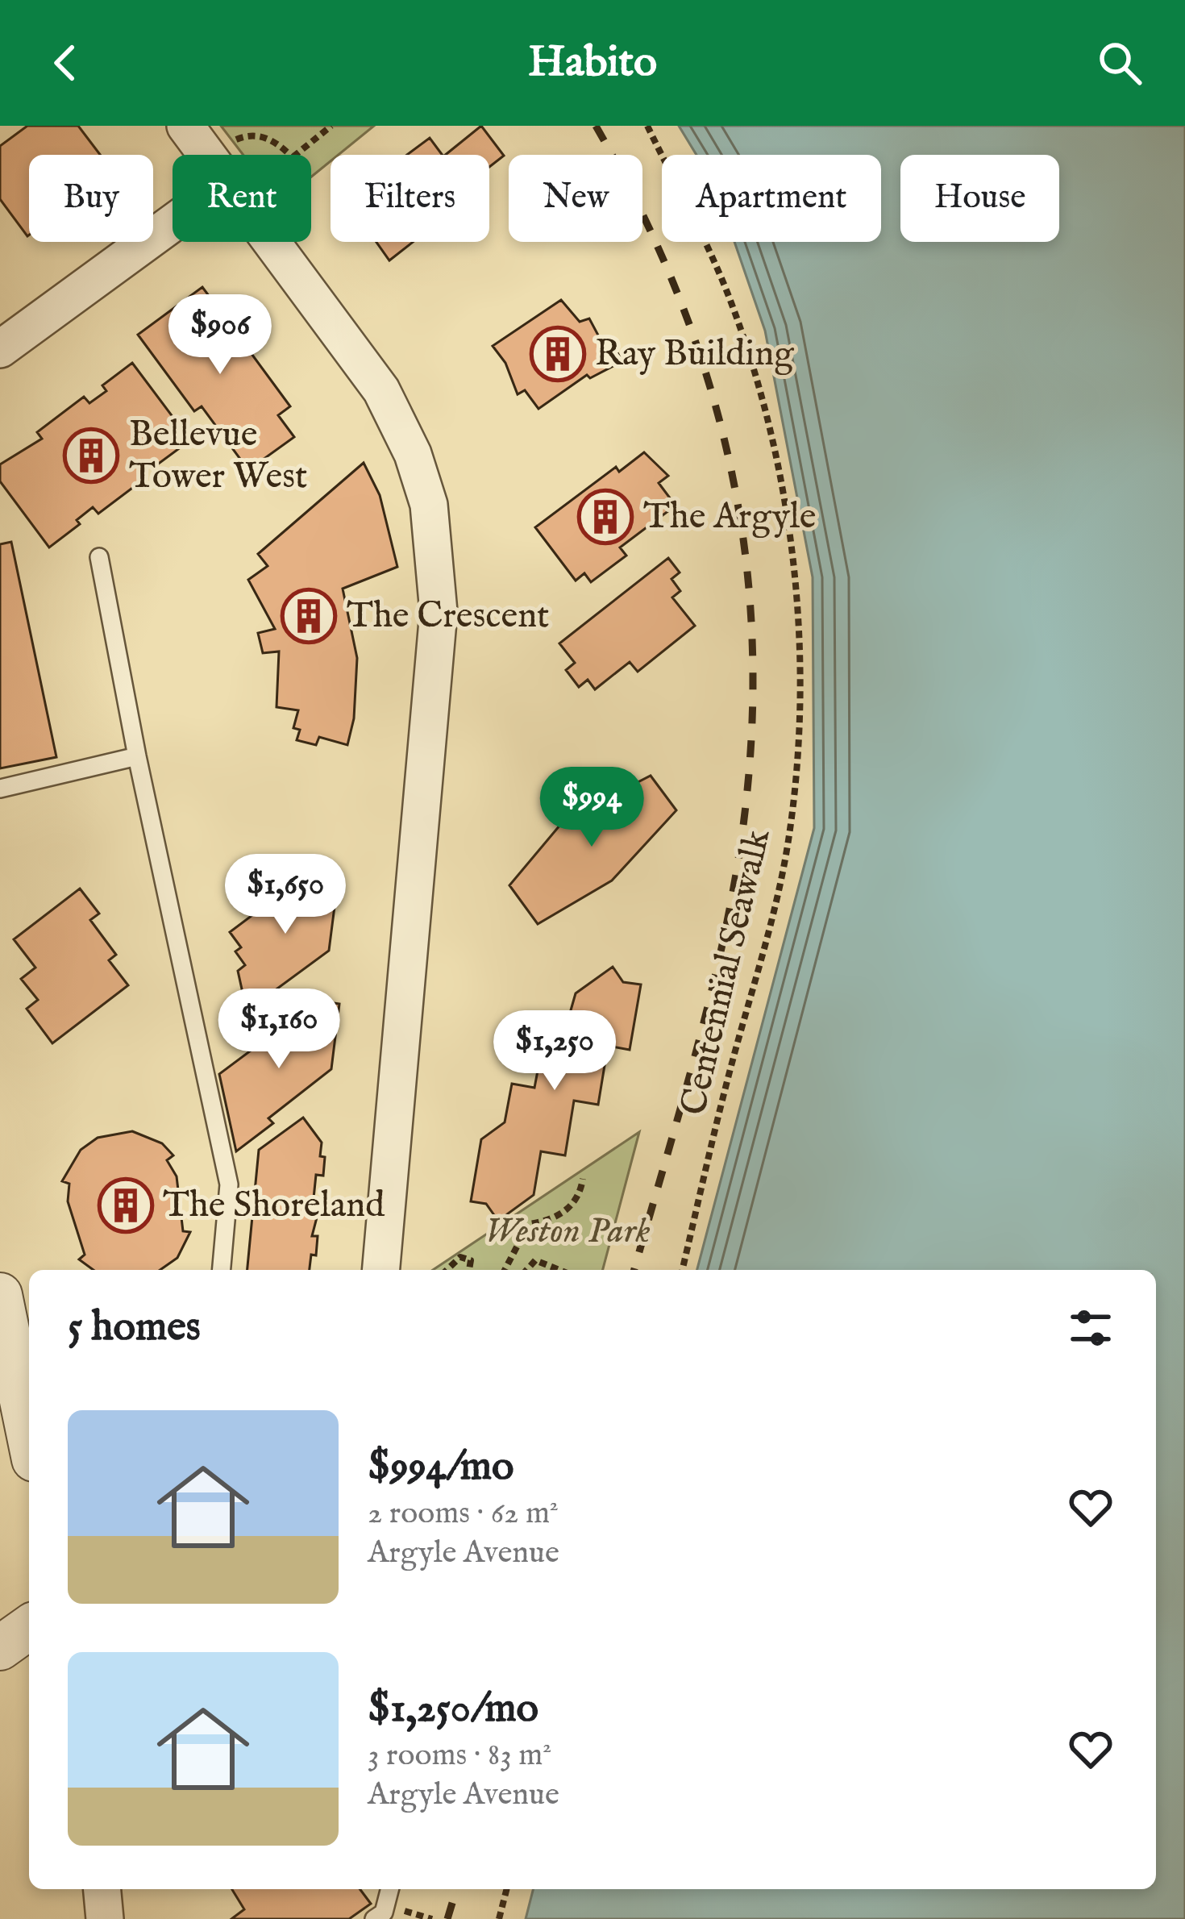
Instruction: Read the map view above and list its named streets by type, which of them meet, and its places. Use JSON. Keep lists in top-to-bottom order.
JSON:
{
  "streets": {
    "path": ["Centennial Seawalk"]
  },
  "parks": ["Weston Park"],
  "places": {
    "building": [
      "Ray Building",
      "Bellevue Tower West",
      "The Argyle",
      "The Crescent",
      "The Shoreland"
    ]
  },
  "page": {
    "header": "Habito",
    "chip": [
      "Buy",
      "Rent",
      "Filters",
      "New",
      "Apartment",
      "House"
    ],
    "price": [
      "$906",
      "$994",
      "$1,650",
      "$1,160",
      "$1,250"
    ],
    "heading": "5 homes",
    "list": [
      {
        "name": "$994/mo",
        "note": "2 rooms · 62 m² · Argyle Avenue"
      },
      {
        "name": "$1,250/mo",
        "note": "3 rooms · 83 m² · Argyle Avenue"
      }
    ]
  }
}
